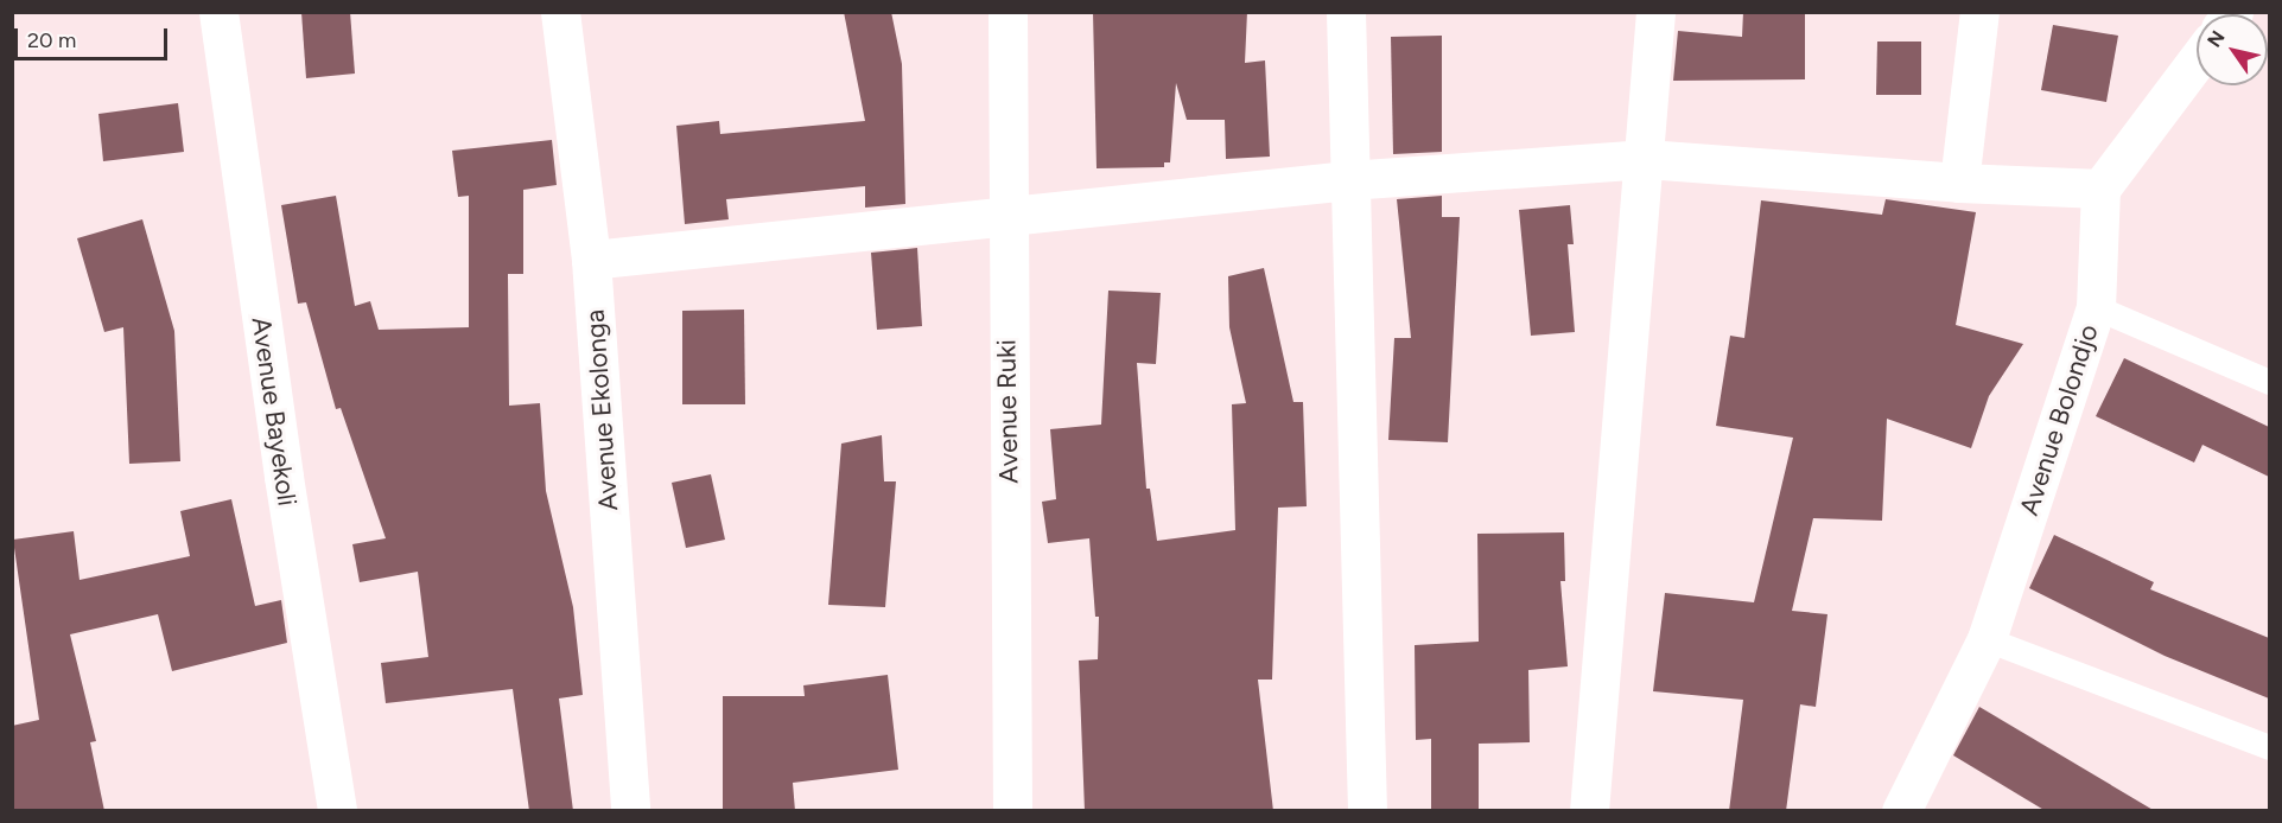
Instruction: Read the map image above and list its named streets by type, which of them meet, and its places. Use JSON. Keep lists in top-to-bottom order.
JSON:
{
  "streets": {
    "street": [
      "Avenue Ekolonga",
      "Avenue Bayekoli",
      "Avenue Ruki",
      "Avenue Bolondjo"
    ]
  },
  "scale_bar": "20 m",
  "north": "top left"
}
